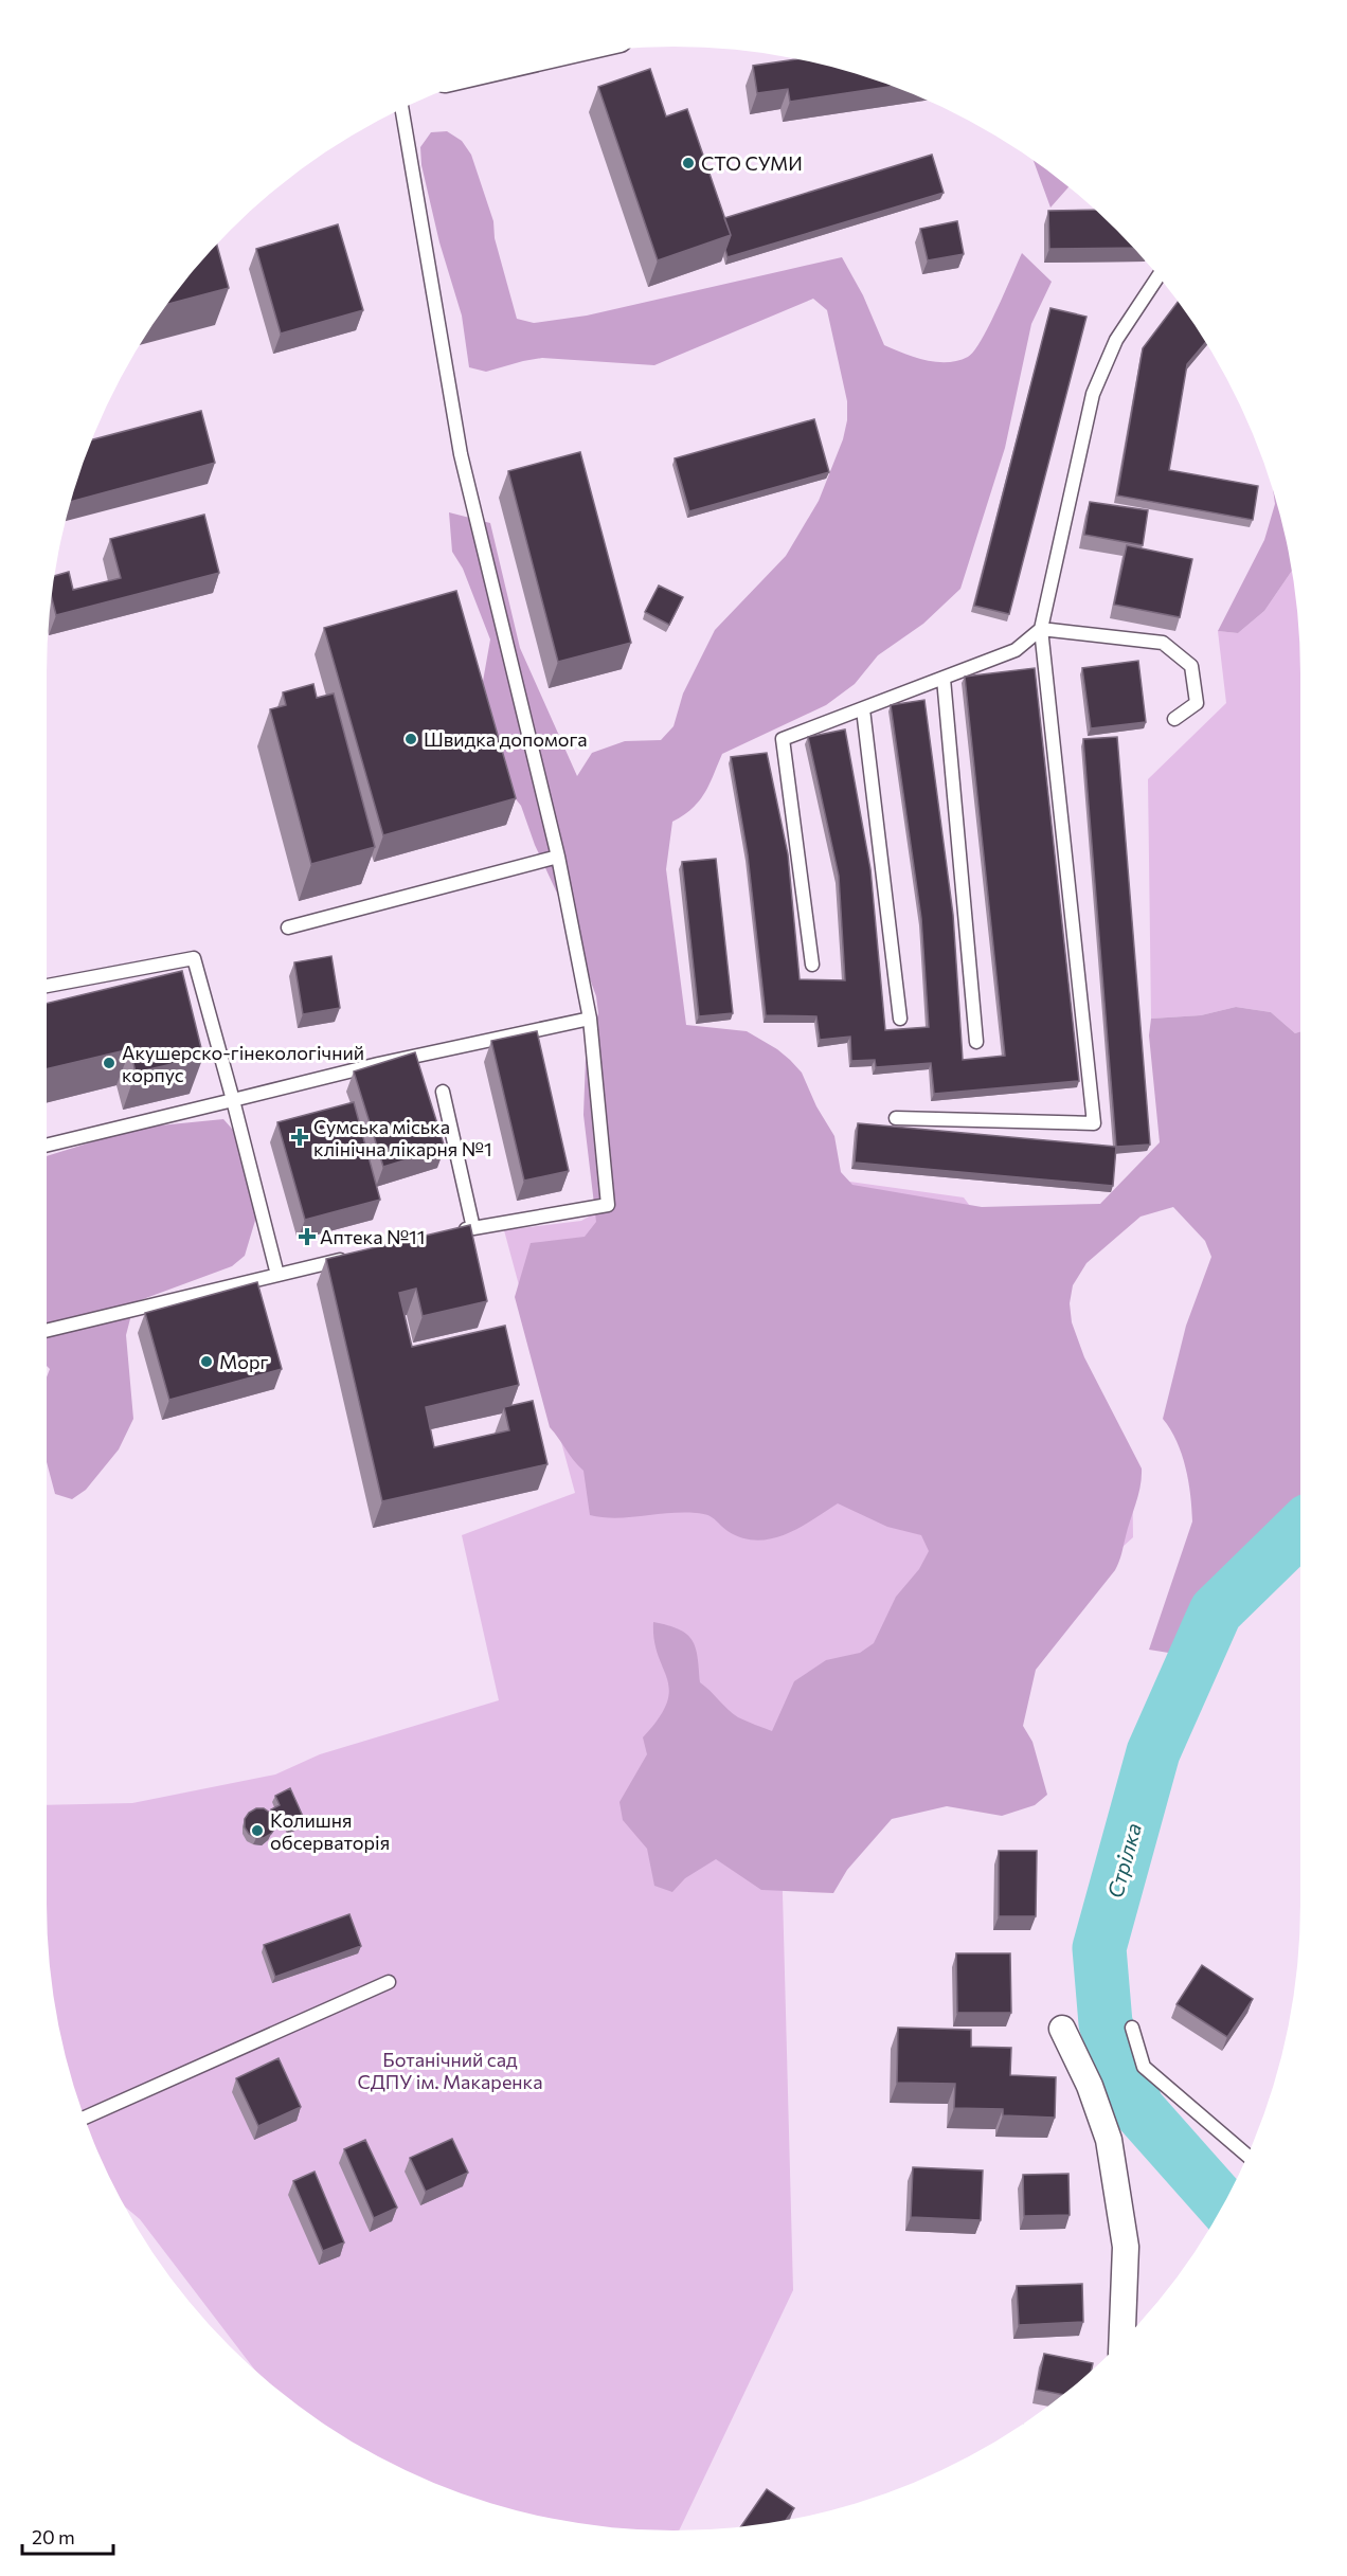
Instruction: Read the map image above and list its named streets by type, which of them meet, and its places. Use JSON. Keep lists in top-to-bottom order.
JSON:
{
  "water": ["Стрілка"],
  "parks": ["Ботанічний сад СДПУ ім. Макаренка"],
  "places": {
    "other": [
      "СТО СУМИ",
      "Швидка допомога",
      "Акушерско-гінекологічний корпус",
      "Морг",
      "Колишня обсерваторія"
    ],
    "health": ["Сумська міська клінічна лікарня №1", "Аптека №11"]
  },
  "scale_bar": "20 m"
}
